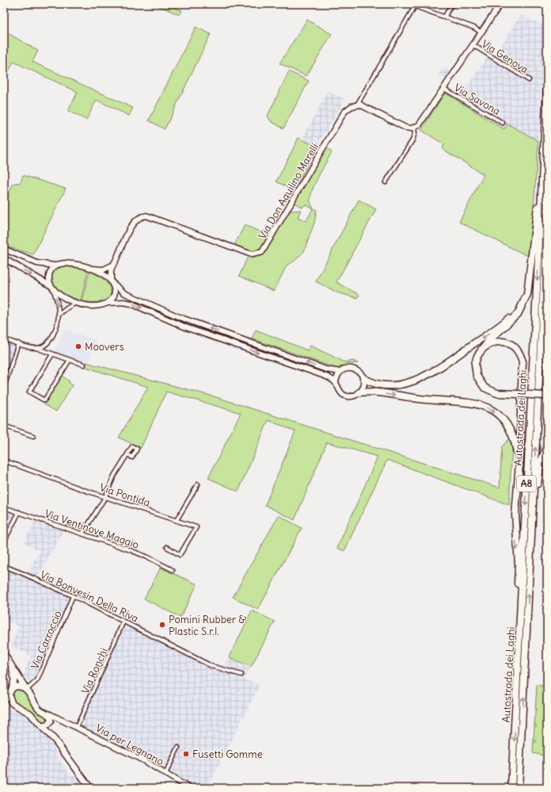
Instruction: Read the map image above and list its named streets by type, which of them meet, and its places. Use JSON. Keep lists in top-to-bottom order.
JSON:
{
  "streets": {
    "highway": ["Autostrada dei Laghi", "A8"],
    "street": [
      "Via Genova",
      "Via Savona",
      "Via Don Aquilino Marelli",
      "Via Pontida",
      "Via Ventinove Maggio",
      "Via Bonvesin Della Riva",
      "Via Carroccio",
      "Via Ronchi",
      "Via per Legnano"
    ]
  },
  "crossings": [
    ["Via Bonvesin Della Riva", "Via Carroccio"],
    ["Via Bonvesin Della Riva", "Via Ronchi"],
    ["Via Ronchi", "Via per Legnano"]
  ],
  "places": ["Moovers", "Pomini Rubber & Plastic S.r.l.", "Fusetti Gomme"]
}
